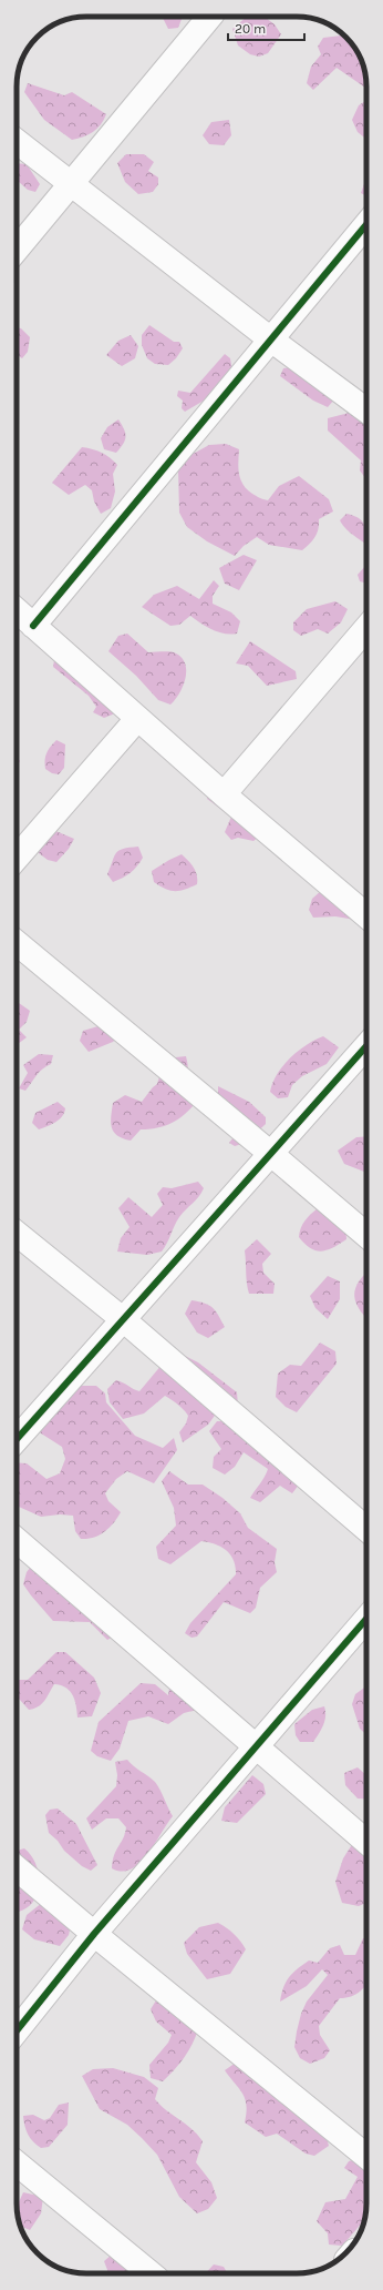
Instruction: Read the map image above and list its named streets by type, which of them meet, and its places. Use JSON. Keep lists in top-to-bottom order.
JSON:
{
  "scale_bar": "20 m"
}
